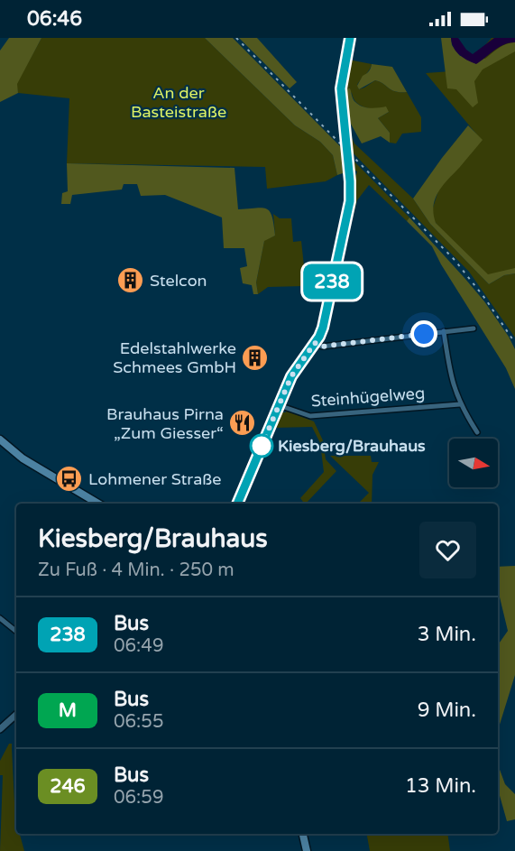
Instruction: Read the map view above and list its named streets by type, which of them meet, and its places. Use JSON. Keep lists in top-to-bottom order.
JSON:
{
  "streets": {
    "street": ["Steinhügelweg"]
  },
  "parks": ["An der Basteistraße"],
  "places": {
    "building": ["Stelcon", "Edelstahlwerke Schmees GmbH"],
    "restaurant": ["Brauhaus Pirna „Zum Giesser“"],
    "other": ["Kiesberg/Brauhaus"],
    "bus stop": ["Lohmener Straße"]
  },
  "lines": ["bus line 238"],
  "north": "right",
  "page": {
    "status": "06:46",
    "on_map": "238",
    "heading": ["Kiesberg/Brauhaus", "Zu Fuß · 4 Min. · 250 m"],
    "list": [
      {
        "mark": "238",
        "name": "Bus",
        "note": "06:49",
        "value": "3 Min."
      },
      {
        "mark": "M",
        "name": "Bus",
        "note": "06:55",
        "value": "9 Min."
      },
      {
        "mark": "246",
        "name": "Bus",
        "note": "06:59",
        "value": "13 Min."
      }
    ]
  }
}
